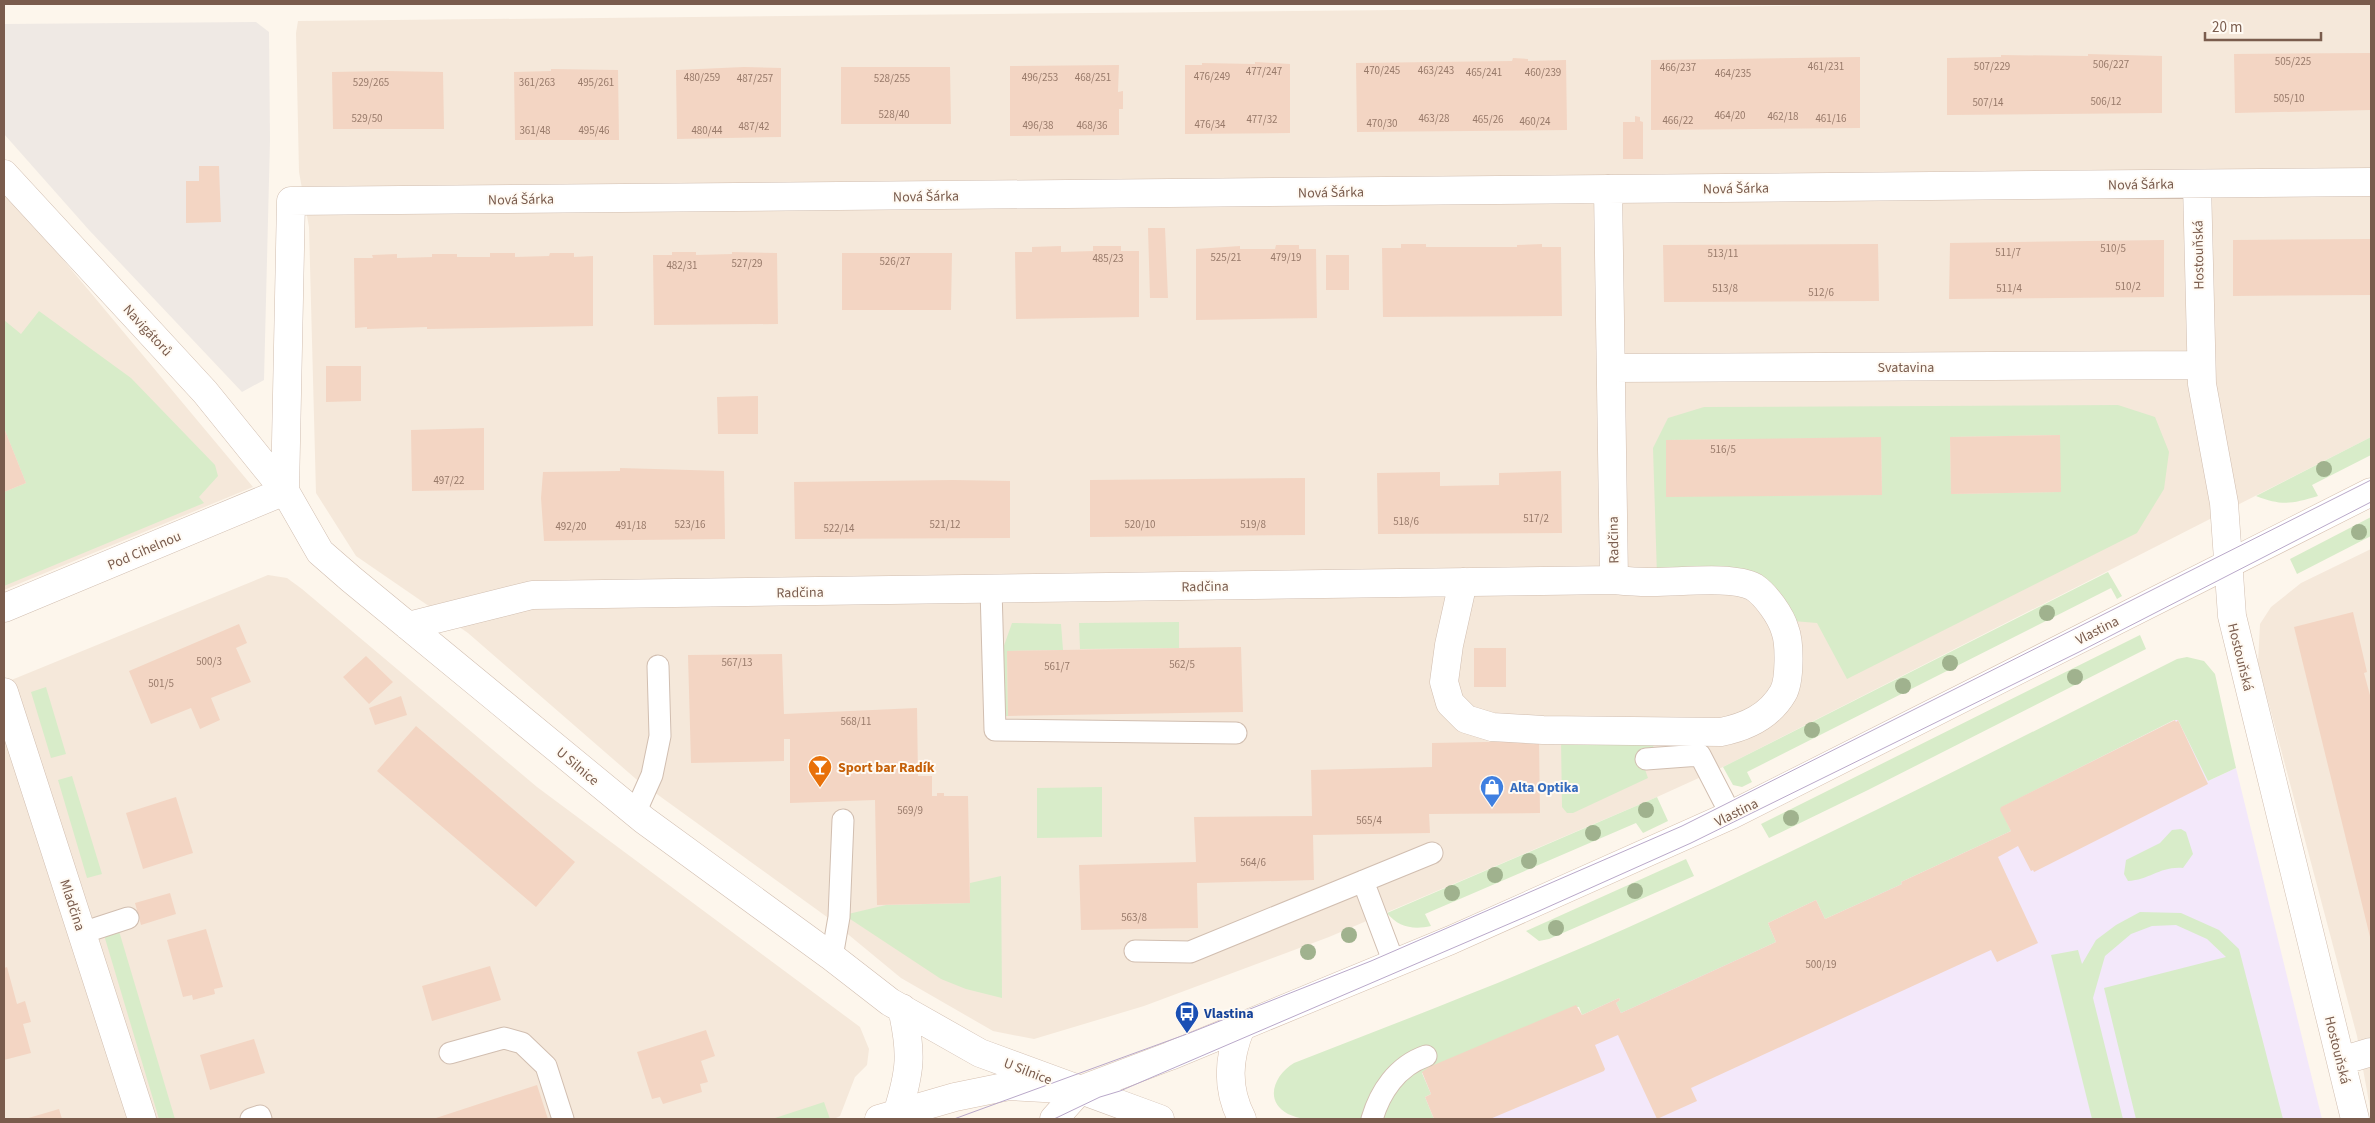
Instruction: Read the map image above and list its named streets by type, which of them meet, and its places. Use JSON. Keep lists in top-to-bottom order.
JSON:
{
  "streets": {
    "street": [
      "Nová Šárka",
      "Hostouňská",
      "Navigátorů",
      "Svatavina",
      "Radčina",
      "Pod Cihelnou",
      "Vlastina",
      "U Silnice",
      "Mladčina"
    ]
  },
  "crossings": [
    ["Nová Šárka", "Hostouňská"],
    ["Nová Šárka", "Navigátorů"],
    ["Nová Šárka", "Radčina"],
    ["Nová Šárka", "Pod Cihelnou"],
    ["Nová Šárka", "U Silnice"],
    ["Hostouňská", "Svatavina"],
    ["Hostouňská", "Vlastina"],
    ["Navigátorů", "Pod Cihelnou"],
    ["Navigátorů", "U Silnice"],
    ["Svatavina", "Radčina"],
    ["Radčina", "U Silnice"],
    ["Pod Cihelnou", "U Silnice"],
    ["Vlastina", "U Silnice"]
  ],
  "places": {
    "bar": ["Sport bar Radík"],
    "shop": ["Alta Optika"],
    "bus stop": ["Vlastina"]
  },
  "house_numbers": [
    "505/225",
    "506/227",
    "461/231",
    "507/229",
    "466/237",
    "470/245",
    "463/243",
    "477/247",
    "465/241",
    "460/239",
    "464/235",
    "476/249",
    "480/259",
    "496/253",
    "468/251",
    "487/257",
    "528/255",
    "529/265",
    "361/263",
    "495/261",
    "505/10",
    "506/12",
    "507/14",
    "528/40",
    "464/20",
    "462/18",
    "529/50",
    "463/28",
    "461/16",
    "477/32",
    "465/26",
    "466/22",
    "460/24",
    "470/30",
    "476/34",
    "496/38",
    "468/36",
    "487/42",
    "361/48",
    "495/46",
    "480/44",
    "510/5",
    "511/7",
    "513/11",
    "525/21",
    "479/19",
    "485/23",
    "526/27",
    "527/29",
    "482/31",
    "510/2",
    "513/8",
    "511/4",
    "512/6",
    "516/5",
    "497/22",
    "517/2",
    "518/6",
    "523/16",
    "521/12",
    "520/10",
    "519/8",
    "491/18",
    "492/20",
    "522/14",
    "500/3",
    "567/13",
    "562/5",
    "561/7",
    "501/5",
    "568/11",
    "569/9",
    "565/4",
    "564/6",
    "563/8",
    "500/19"
  ],
  "scale_bar": "20 m"
}
